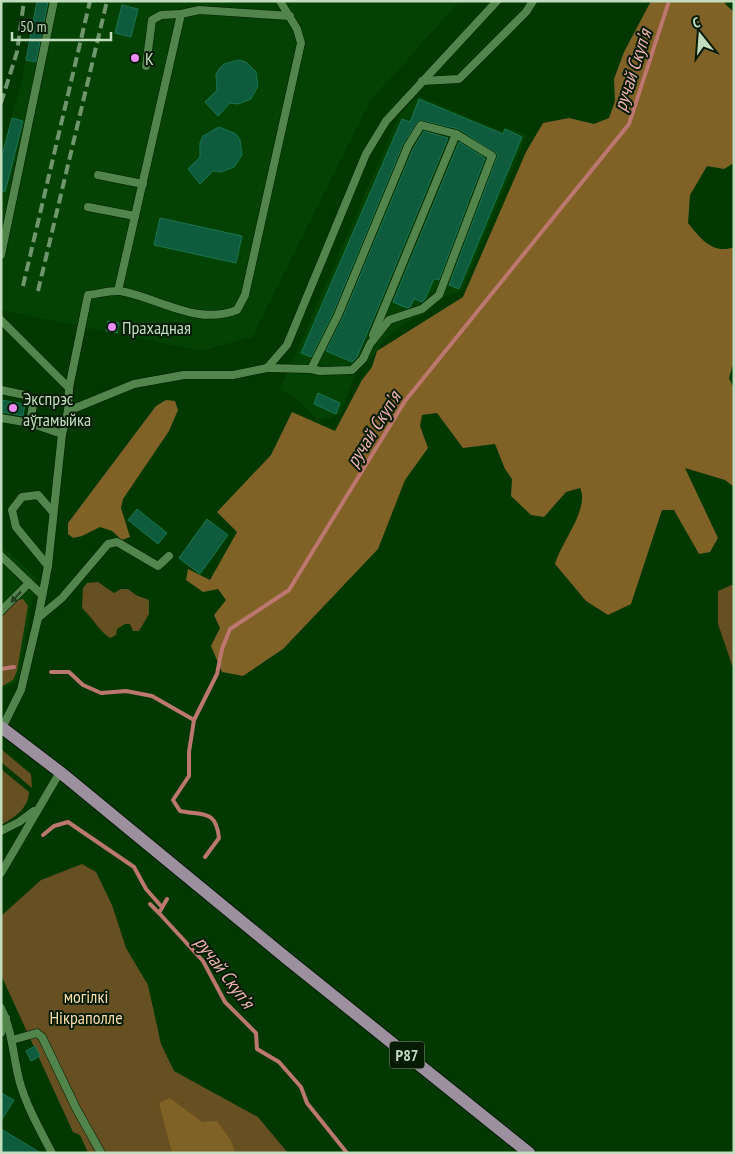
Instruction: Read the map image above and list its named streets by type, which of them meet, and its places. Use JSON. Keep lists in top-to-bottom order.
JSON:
{
  "streets": {
    "main road": ["Р87"]
  },
  "water": ["ручай Скупʼя"],
  "parks": ["могілкі Нікраполле"],
  "places": ["К", "Прахадная", "Экспрэс аўтамыйка"],
  "scale_bar": "50 m",
  "north": "top"
}
